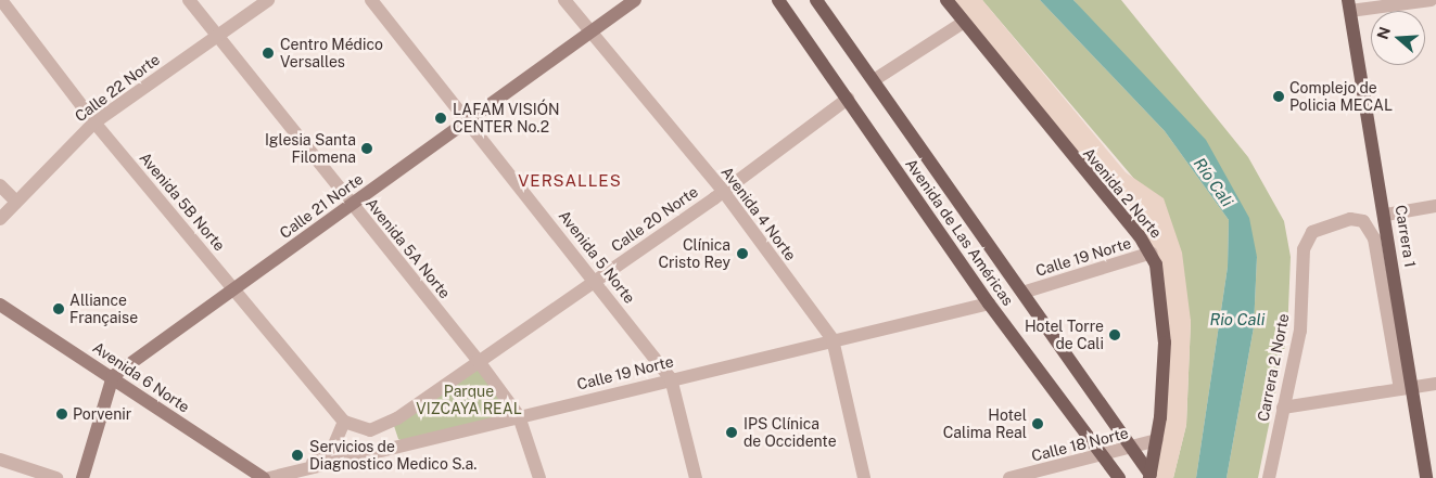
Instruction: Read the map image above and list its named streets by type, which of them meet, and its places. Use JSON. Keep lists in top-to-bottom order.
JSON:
{
  "streets": {
    "main road": [
      "Avenida 2 Norte",
      "Calle 21 Norte",
      "Avenida de Las Américas",
      "Carrera 1",
      "Avenida 6 Norte"
    ],
    "street": [
      "Calle 22 Norte",
      "Avenida 5B Norte",
      "Avenida 4 Norte",
      "Calle 20 Norte",
      "Avenida 5A Norte",
      "Avenida 5 Norte",
      "Calle 19 Norte",
      "Carrera 2 Norte",
      "Calle 18 Norte"
    ]
  },
  "crossings": [
    ["Calle 22 Norte", "Avenida 5B Norte"],
    ["Calle 22 Norte", "Avenida 5A Norte"],
    ["Avenida 2 Norte", "Avenida de Las Américas"],
    ["Avenida 2 Norte", "Calle 19 Norte"],
    ["Avenida 2 Norte", "Calle 18 Norte"],
    ["Avenida 5B Norte", "Calle 21 Norte"],
    ["Avenida 5B Norte", "Calle 20 Norte"],
    ["Calle 21 Norte", "Avenida 4 Norte"],
    ["Calle 21 Norte", "Avenida 5A Norte"],
    ["Calle 21 Norte", "Avenida 5 Norte"],
    ["Calle 21 Norte", "Avenida 6 Norte"],
    ["Avenida 4 Norte", "Calle 20 Norte"],
    ["Avenida 4 Norte", "Calle 19 Norte"],
    ["Calle 20 Norte", "Avenida de Las Américas"],
    ["Calle 20 Norte", "Avenida 5A Norte"],
    ["Calle 20 Norte", "Avenida 5 Norte"],
    ["Avenida de Las Américas", "Calle 19 Norte"],
    ["Avenida de Las Américas", "Calle 18 Norte"],
    ["Carrera 1", "Carrera 2 Norte"],
    ["Avenida 5A Norte", "Calle 19 Norte"],
    ["Avenida 5 Norte", "Calle 19 Norte"]
  ],
  "districts": ["VERSALLES"],
  "water": ["Río Cali", "Rio Cali"],
  "parks": ["Parque VIZCAYA REAL"],
  "places": [
    "Centro Médico Versalles",
    "Complejo de Policia MECAL",
    "LAFAM VISIÓN CENTER No.2",
    "Iglesia Santa Filomena",
    "Clínica Cristo Rey",
    "Alliance Française",
    "Hotel Torre de Cali",
    "Porvenir",
    "Hotel Calima Real",
    "IPS Clínica de Occidente",
    "Servicios de Diagnostico Medico S.a."
  ],
  "north": "left"
}
